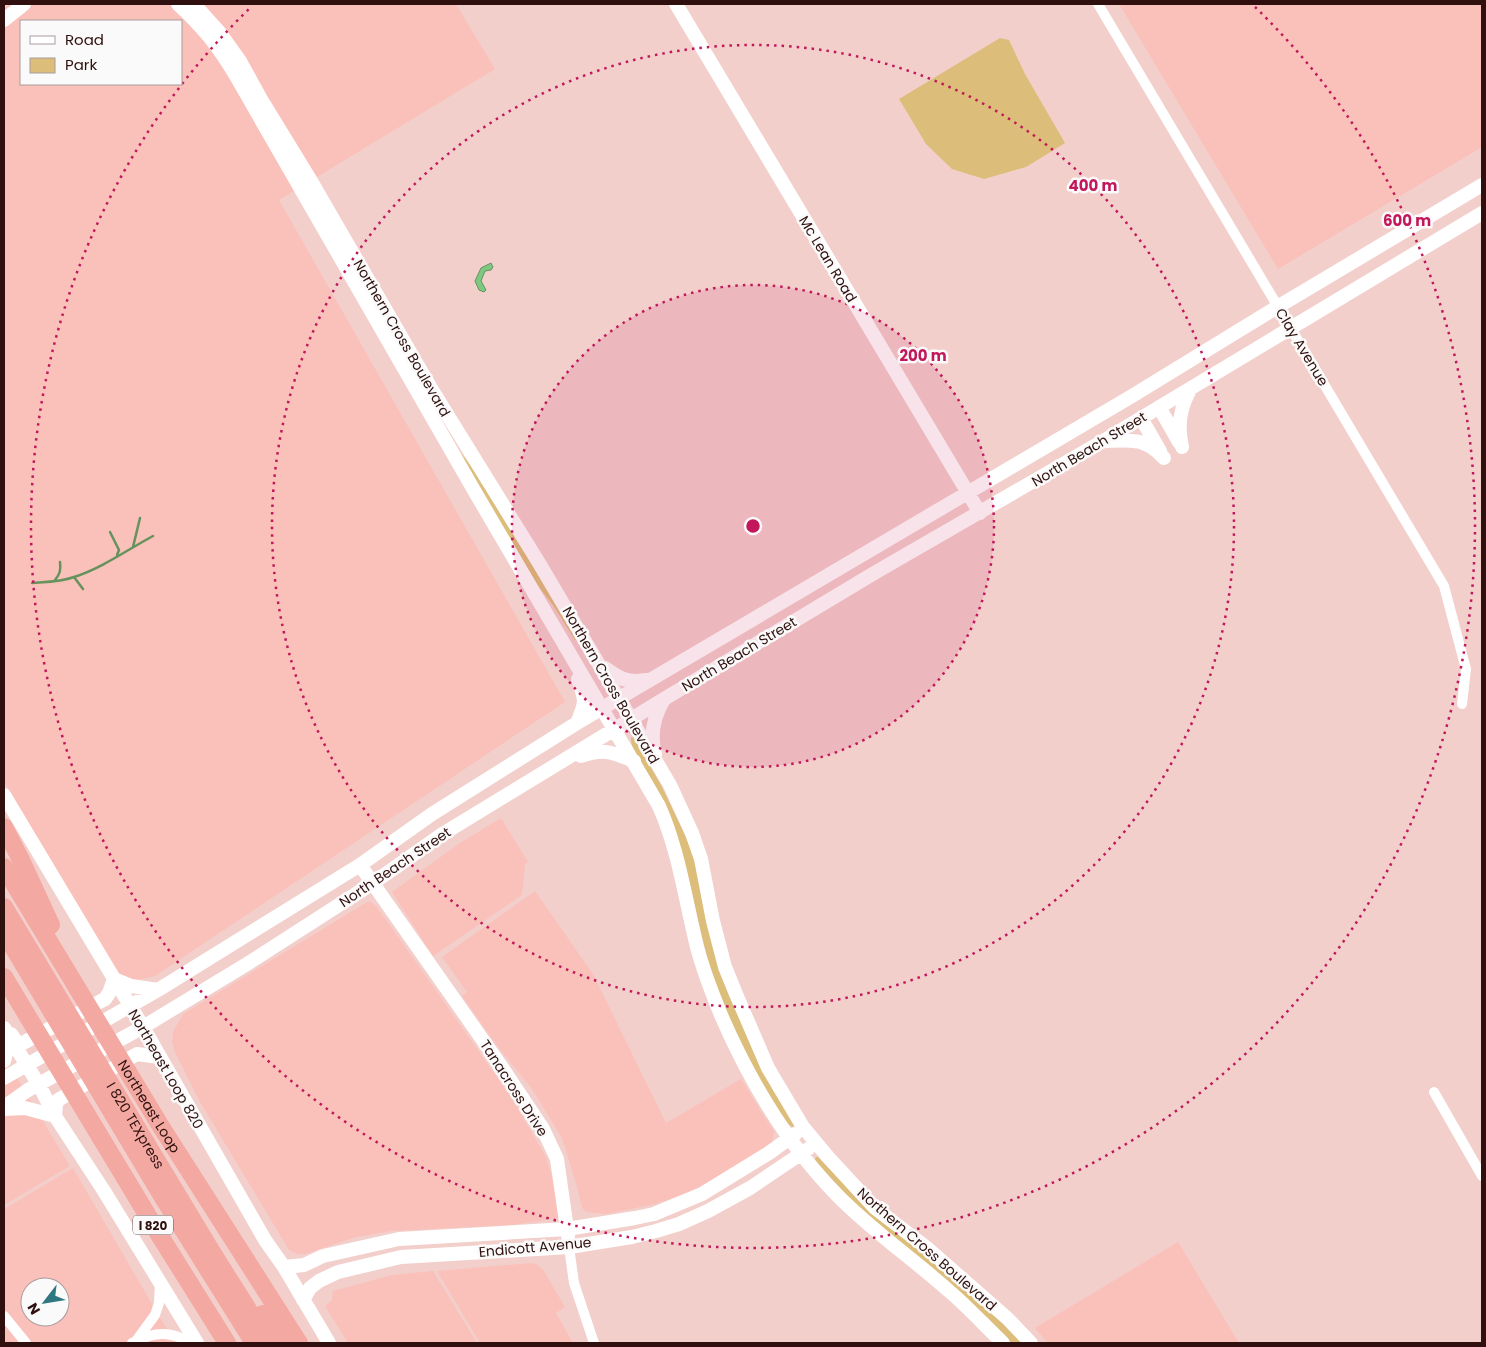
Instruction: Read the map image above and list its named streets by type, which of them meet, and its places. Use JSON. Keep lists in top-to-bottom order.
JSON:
{
  "streets": {
    "highway": ["Northeast Loop", "I 820 TEXpress", "I 820"],
    "main road": [
      "Mc Lean Road",
      "Northern Cross Boulevard",
      "North Beach Street",
      "Northeast Loop 820",
      "Tanacross Drive",
      "Endicott Avenue"
    ],
    "street": ["Clay Avenue"]
  },
  "crossings": [
    ["Mc Lean Road", "North Beach Street"],
    ["Northern Cross Boulevard", "North Beach Street"],
    ["Northern Cross Boulevard", "Endicott Avenue"],
    ["Clay Avenue", "North Beach Street"],
    ["North Beach Street", "Northeast Loop 820"],
    ["North Beach Street", "Tanacross Drive"],
    ["Northeast Loop 820", "Endicott Avenue"],
    ["Tanacross Drive", "Endicott Avenue"]
  ],
  "legend": ["Road", "Park"],
  "north": "bottom left",
  "rings": ["400 m", "600 m", "200 m"]
}
